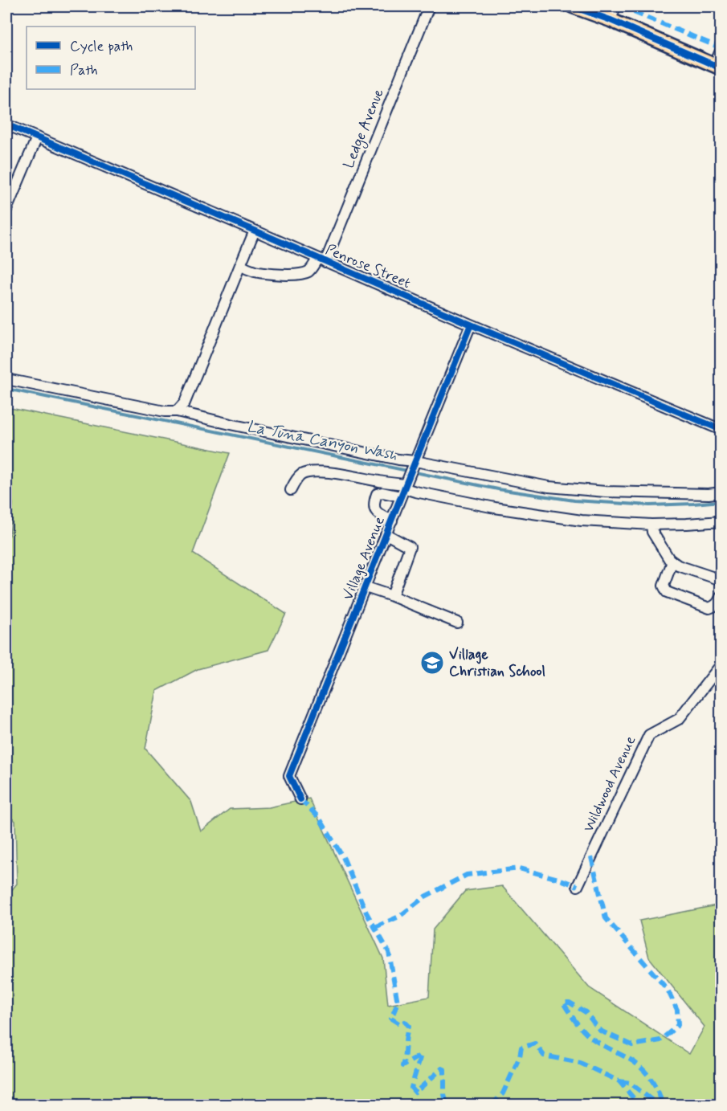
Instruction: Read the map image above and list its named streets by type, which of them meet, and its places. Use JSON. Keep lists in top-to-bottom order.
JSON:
{
  "streets": {
    "street": [
      "Ledge Avenue",
      "Penrose Street",
      "Village Avenue",
      "Wildwood Avenue"
    ]
  },
  "crossings": [
    ["Ledge Avenue", "Penrose Street"],
    ["Penrose Street", "Village Avenue"]
  ],
  "water": ["La Tuna Canyon Wash"],
  "places": {
    "school or university": ["Village Christian School"]
  },
  "legend": ["Cycle path", "Path"]
}
